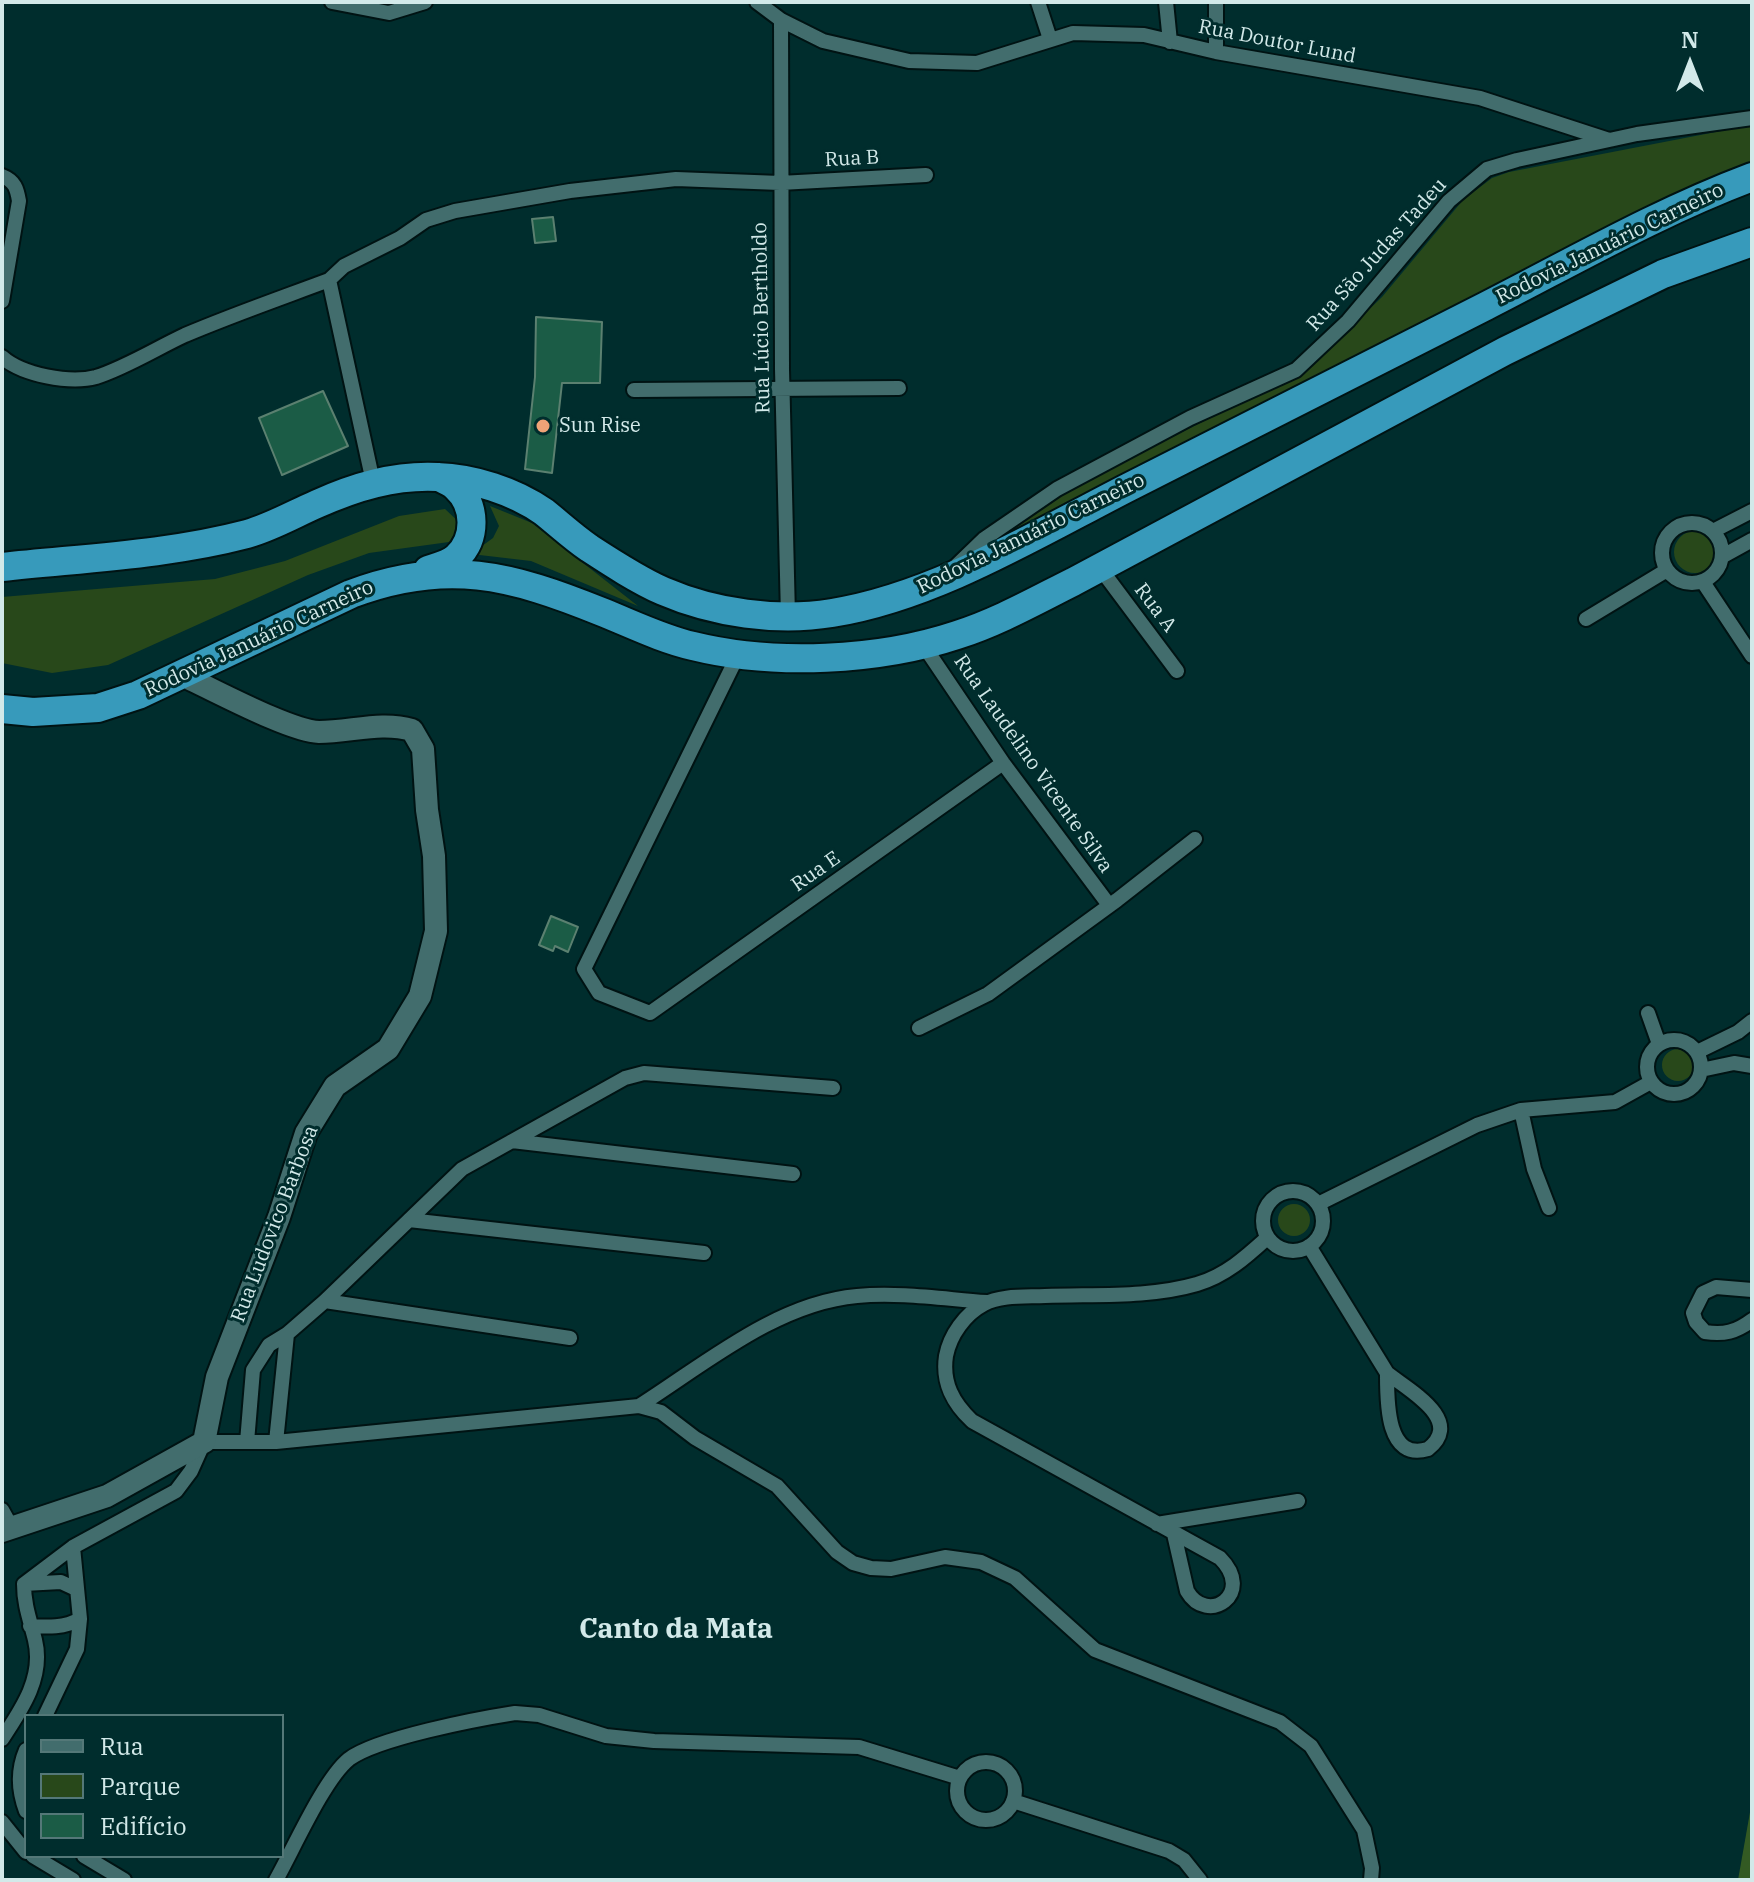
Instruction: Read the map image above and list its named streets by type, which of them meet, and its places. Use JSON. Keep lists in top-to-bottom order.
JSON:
{
  "streets": {
    "highway": ["Rodovia Januário Carneiro"],
    "street": [
      "Rua Doutor Lund",
      "Rua B",
      "Rua São Judas Tadeu",
      "Rua Lúcio Bertholdo",
      "Rua A",
      "Rua Laudelino Vicente Silva",
      "Rua E",
      "Rua Ludovico Barbosa"
    ]
  },
  "crossings": [
    ["Rua Doutor Lund", "Rua São Judas Tadeu"],
    ["Rua Doutor Lund", "Rua Lúcio Bertholdo"],
    ["Rua B", "Rua Lúcio Bertholdo"],
    ["Rodovia Januário Carneiro", "Rua São Judas Tadeu"],
    ["Rodovia Januário Carneiro", "Rua Lúcio Bertholdo"],
    ["Rodovia Januário Carneiro", "Rua A"],
    ["Rodovia Januário Carneiro", "Rua Laudelino Vicente Silva"],
    ["Rodovia Januário Carneiro", "Rua E"],
    ["Rodovia Januário Carneiro", "Rua Ludovico Barbosa"],
    ["Rua Laudelino Vicente Silva", "Rua E"]
  ],
  "districts": ["Canto da Mata"],
  "places": ["Sun Rise"],
  "legend": ["Rua", "Parque", "Edifício"],
  "north": "top"
}
